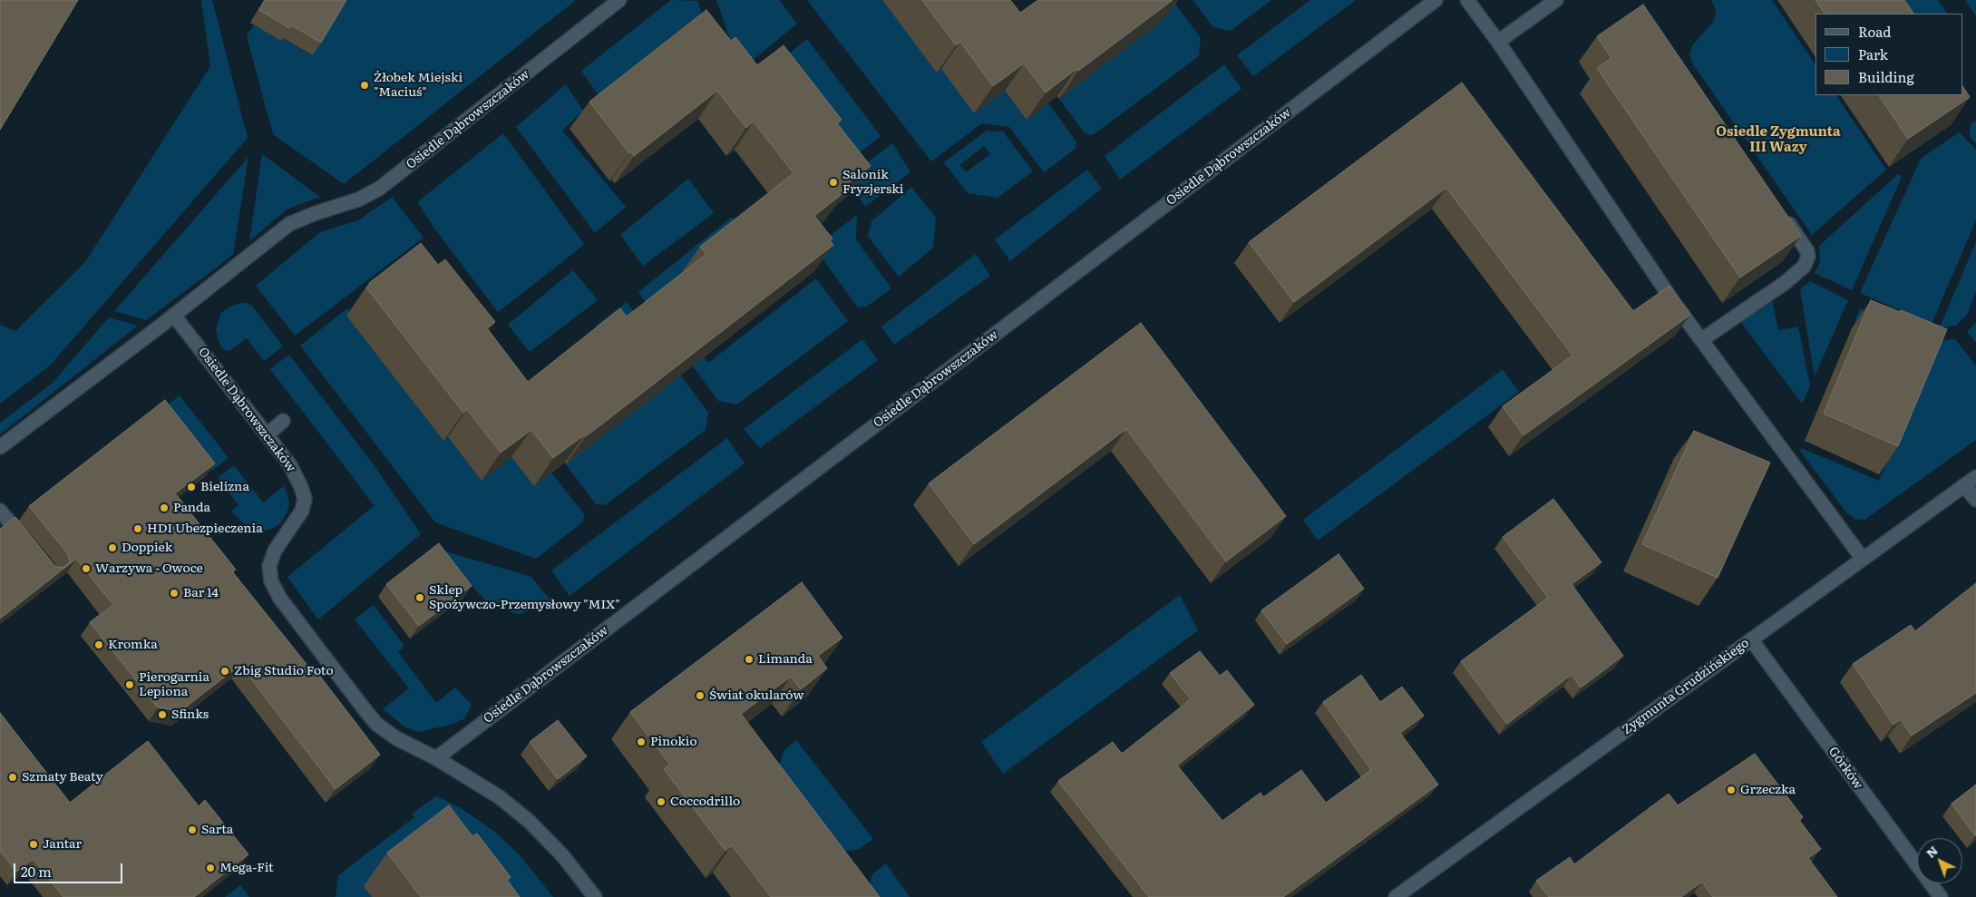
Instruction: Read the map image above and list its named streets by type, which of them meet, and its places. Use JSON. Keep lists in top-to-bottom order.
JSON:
{
  "streets": {
    "street": ["Osiedle Dąbrowszczaków", "Zygmunta Grudzińskiego", "Górków"]
  },
  "crossings": [
    ["Zygmunta Grudzińskiego", "Górków"]
  ],
  "districts": ["Osiedle Zygmunta III Wazy"],
  "places": [
    "Żłobek Miejski \"Maciuś\"",
    "Salonik Fryzjerski",
    "Bielizna",
    "Panda",
    "HDI Ubezpieczenia",
    "Doppiek",
    "Warzywa - Owoce",
    "Bar 14",
    "Sklep Spożywczo-Przemysłowy \"MIX\"",
    "Kromka",
    "Limanda",
    "Zbig Studio Foto",
    "Pierogarnia Lepiona",
    "Świat okularów",
    "Sfinks",
    "Pinokio",
    "Szmaty Beaty",
    "Grzeczka",
    "Coccodrillo",
    "Sarta",
    "Jantar",
    "Mega-Fit"
  ],
  "legend": ["Road", "Park", "Building"],
  "scale_bar": "20 m",
  "north": "top left"
}
